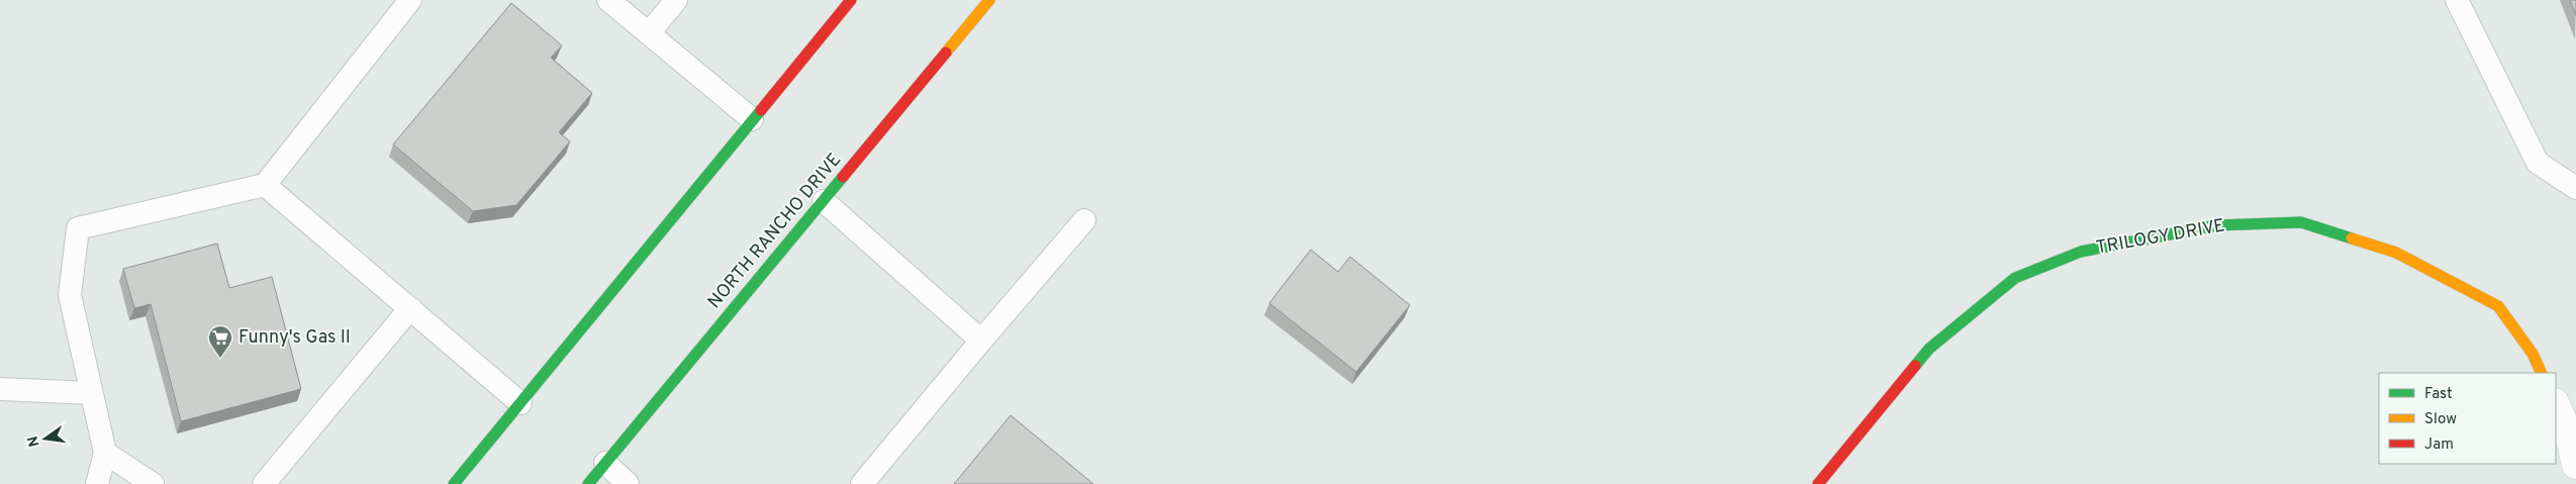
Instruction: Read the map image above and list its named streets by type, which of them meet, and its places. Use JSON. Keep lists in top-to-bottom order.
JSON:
{
  "streets": {
    "main road": ["NORTH RANCHO DRIVE", "TRILOGY DRIVE"]
  },
  "places": {
    "supermarket": ["Funny's Gas II"]
  },
  "legend": ["Fast", "Slow", "Jam"],
  "north": "left"
}
